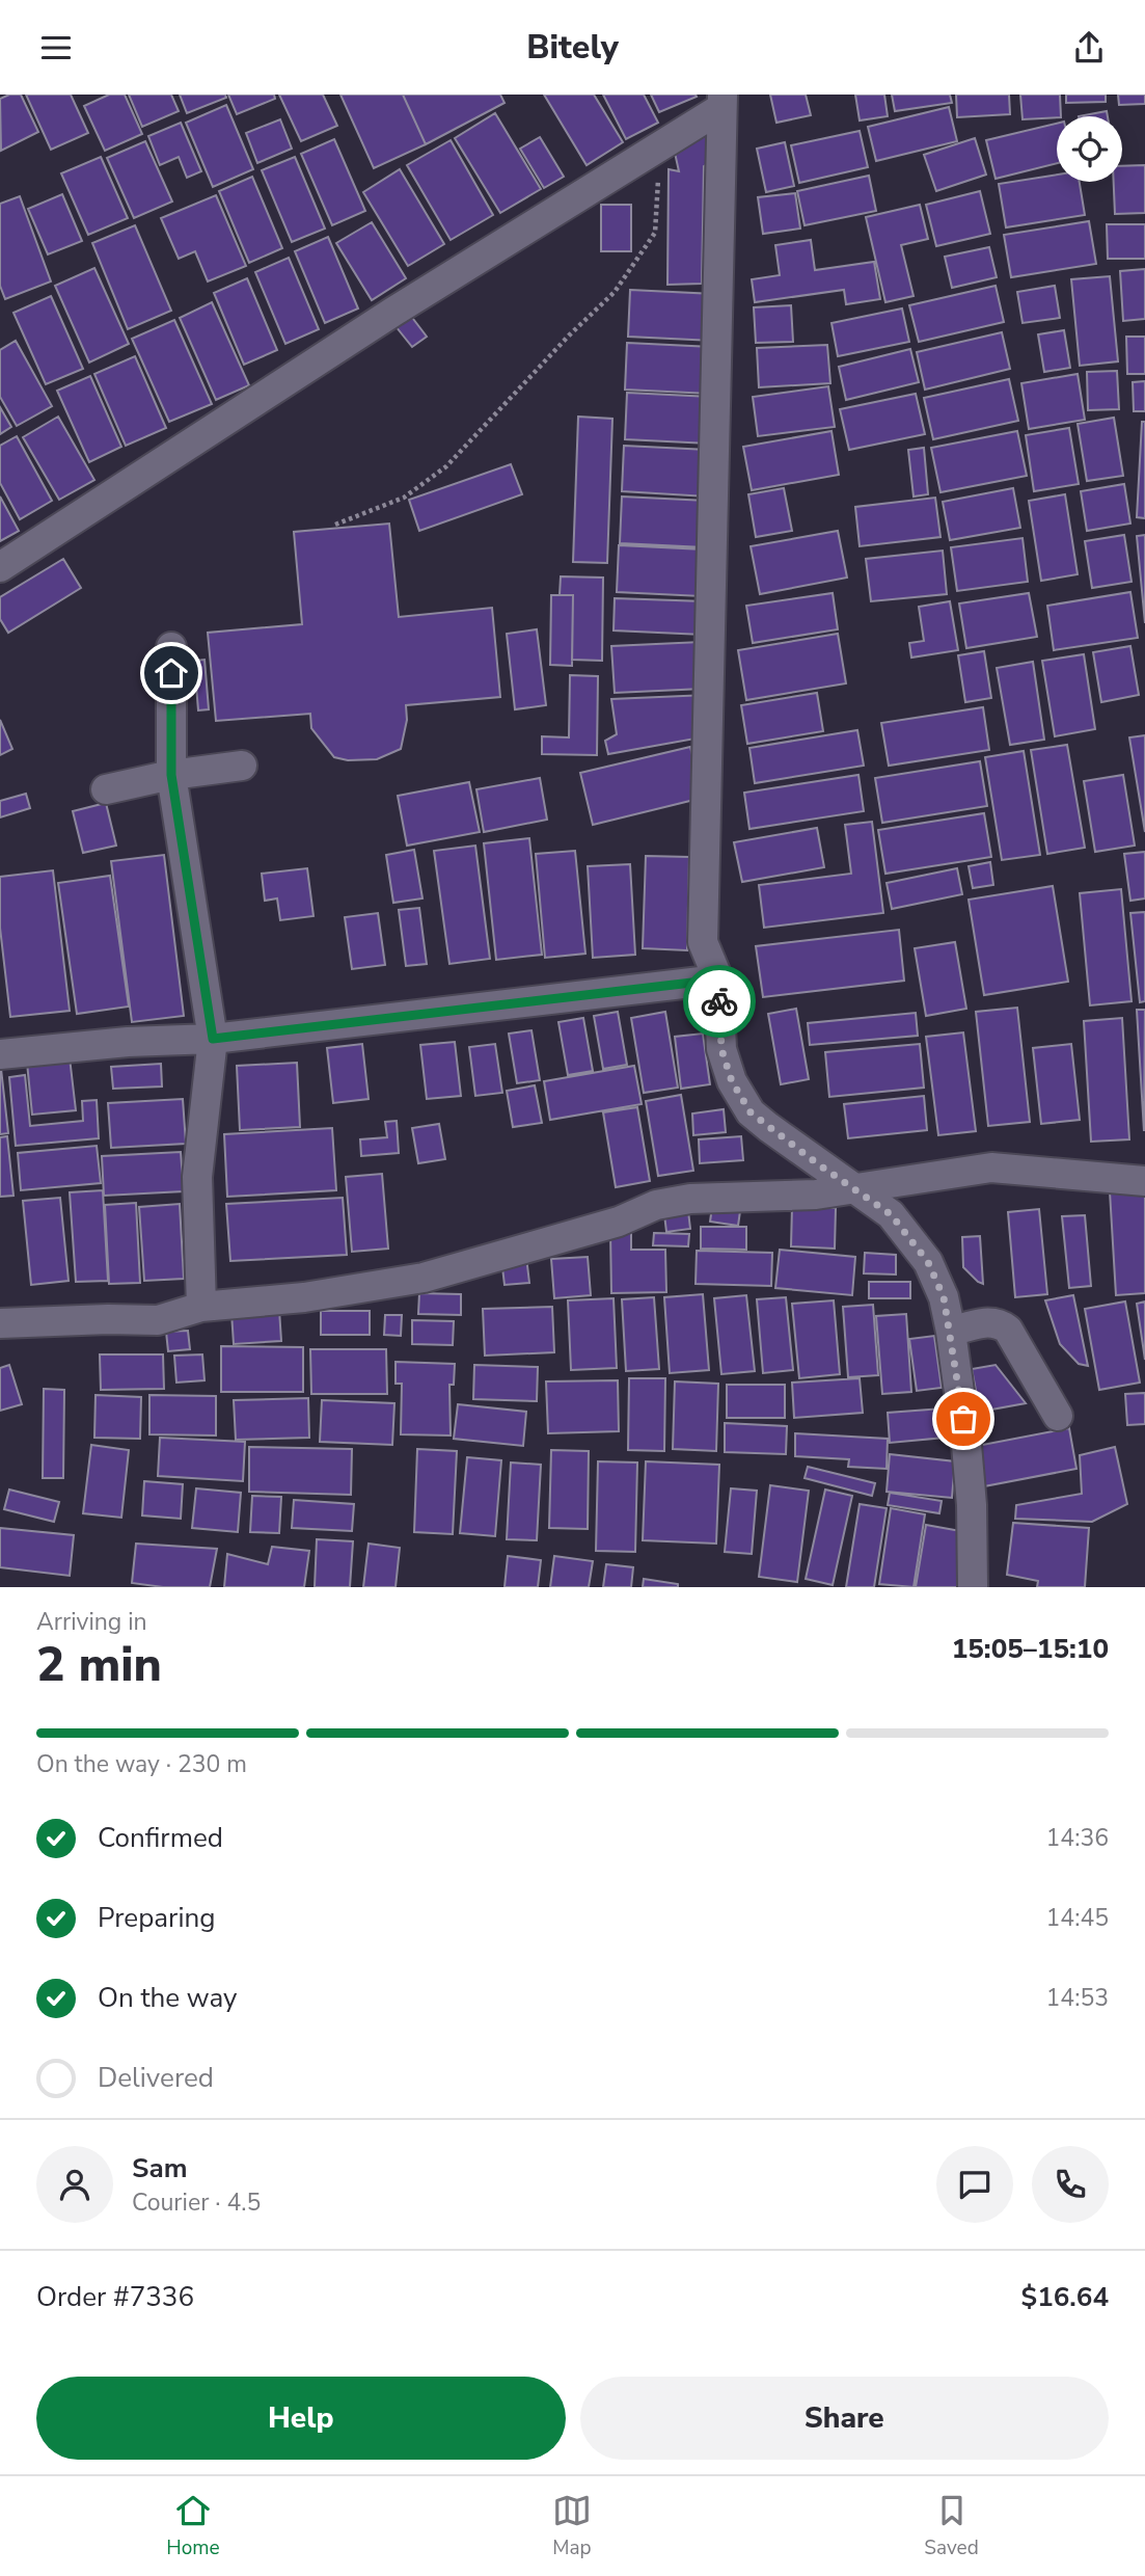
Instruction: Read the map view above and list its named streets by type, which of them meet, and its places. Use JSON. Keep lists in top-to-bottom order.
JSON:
{
  "page": {
    "header": "Bitely",
    "heading": ["2 min", "Arriving in", "15:05–15:10"],
    "panel": [
      "Sam",
      "Courier · 4.5",
      "Order #7336",
      "$16.64"
    ],
    "bar": "On the way · 230 m",
    "list": [
      ["Confirmed", "14:36"],
      ["Preparing", "14:45"],
      ["On the way", "14:53"],
      "Delivered"
    ],
    "buttons": ["Help", "Share"],
    "tabs": ["Home", "Map", "Saved"]
  }
}
